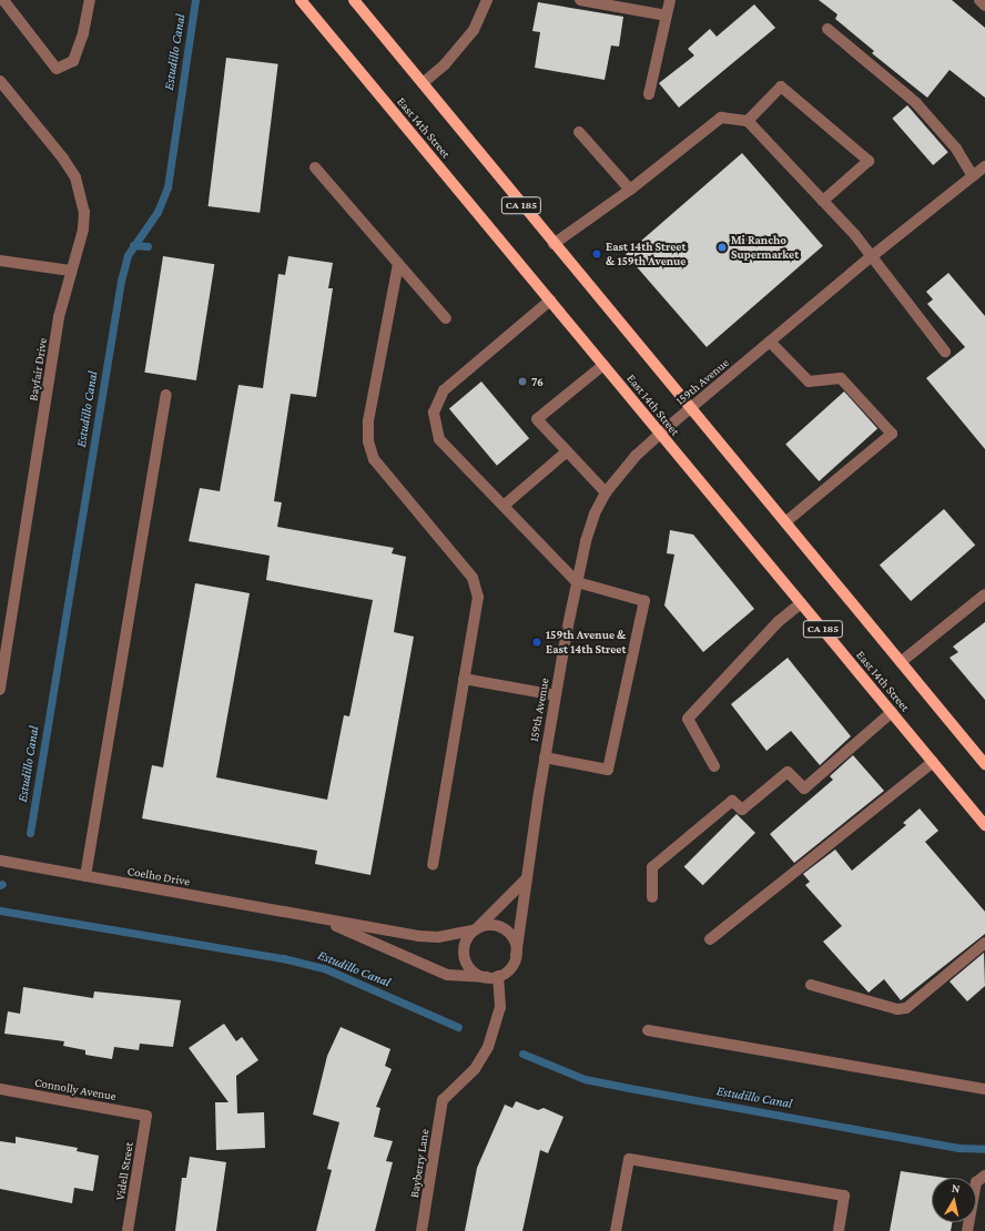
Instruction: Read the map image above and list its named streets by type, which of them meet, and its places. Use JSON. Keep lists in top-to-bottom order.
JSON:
{
  "streets": {
    "main road": ["East 14th Street", "CA 185"],
    "street": [
      "Bayfair Drive",
      "159th Avenue",
      "Coelho Drive",
      "Connolly Avenue",
      "Bayberry Lane",
      "Videll Street"
    ]
  },
  "crossings": [
    ["East 14th Street", "159th Avenue"],
    ["159th Avenue", "Coelho Drive"],
    ["159th Avenue", "Bayberry Lane"],
    ["Coelho Drive", "Bayberry Lane"],
    ["Connolly Avenue", "Videll Street"]
  ],
  "water": ["Estudillo Canal"],
  "places": [
    "Mi Rancho Supermarket",
    "East 14th Street & 159th Avenue",
    "76",
    "159th Avenue & East 14th Street"
  ],
  "north": "top"
}
